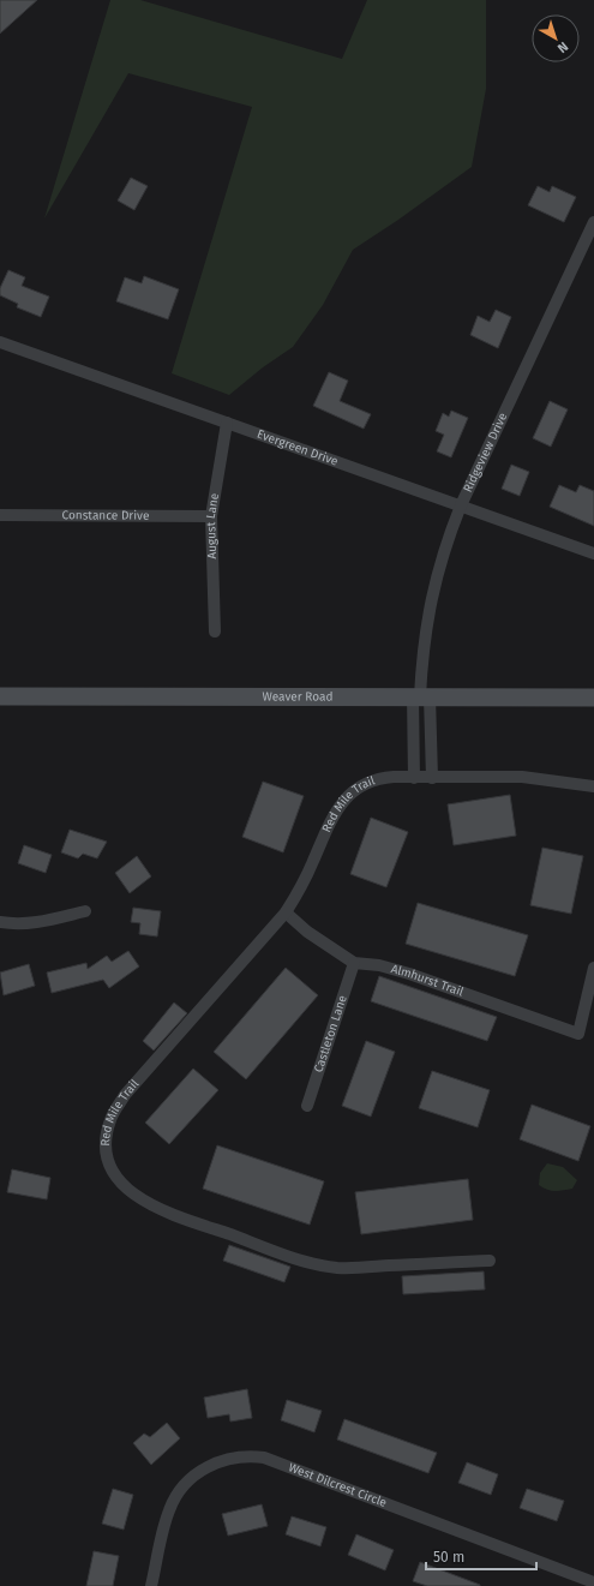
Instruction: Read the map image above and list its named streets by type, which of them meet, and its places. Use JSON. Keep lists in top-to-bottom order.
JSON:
{
  "streets": {
    "main road": ["Weaver Road"],
    "street": [
      "Evergreen Drive",
      "Ridgeview Drive",
      "Constance Drive",
      "August Lane",
      "Red Mile Trail",
      "Almhurst Trail",
      "Castleton Lane",
      "West Dilcrest Circle"
    ]
  },
  "crossings": [
    ["Evergreen Drive", "Ridgeview Drive"],
    ["Evergreen Drive", "August Lane"],
    ["Ridgeview Drive", "Weaver Road"],
    ["Constance Drive", "August Lane"],
    ["Red Mile Trail", "Almhurst Trail"],
    ["Almhurst Trail", "Castleton Lane"]
  ],
  "scale_bar": "50 m",
  "north": "bottom right"
}
